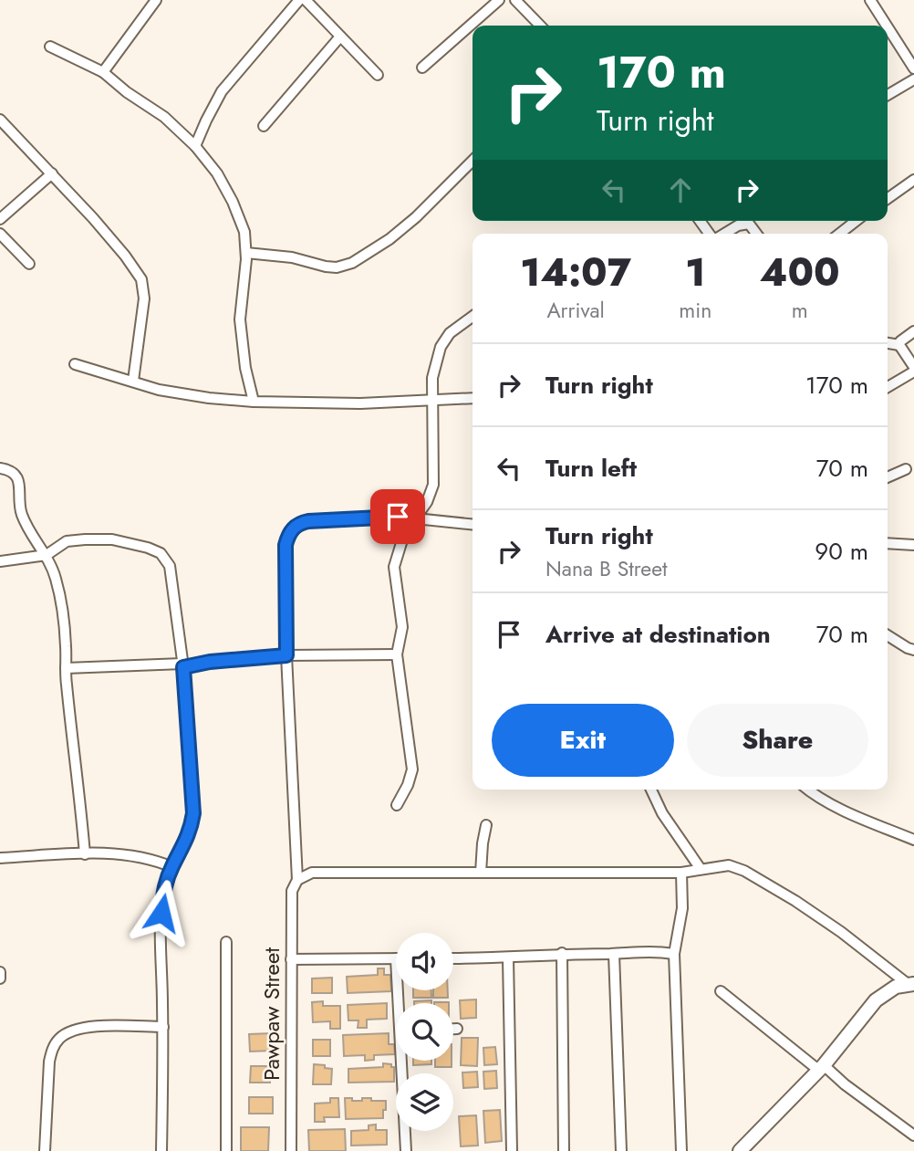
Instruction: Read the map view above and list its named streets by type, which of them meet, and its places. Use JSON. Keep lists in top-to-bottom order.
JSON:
{
  "streets": {
    "street": ["Pawpaw Street"]
  },
  "page": {
    "turn": ["170 m", "Turn right"],
    "eta": [
      "14:07",
      "Arrival",
      "1",
      "min",
      "400",
      "m"
    ],
    "list": [
      {
        "name": "Turn right",
        "value": "170 m"
      },
      {
        "name": "Turn left",
        "value": "70 m"
      },
      {
        "name": "Turn right",
        "note": "Nana B Street",
        "value": "90 m"
      },
      {
        "name": "Arrive at destination",
        "value": "70 m"
      }
    ],
    "buttons": ["Exit", "Share"]
  }
}
